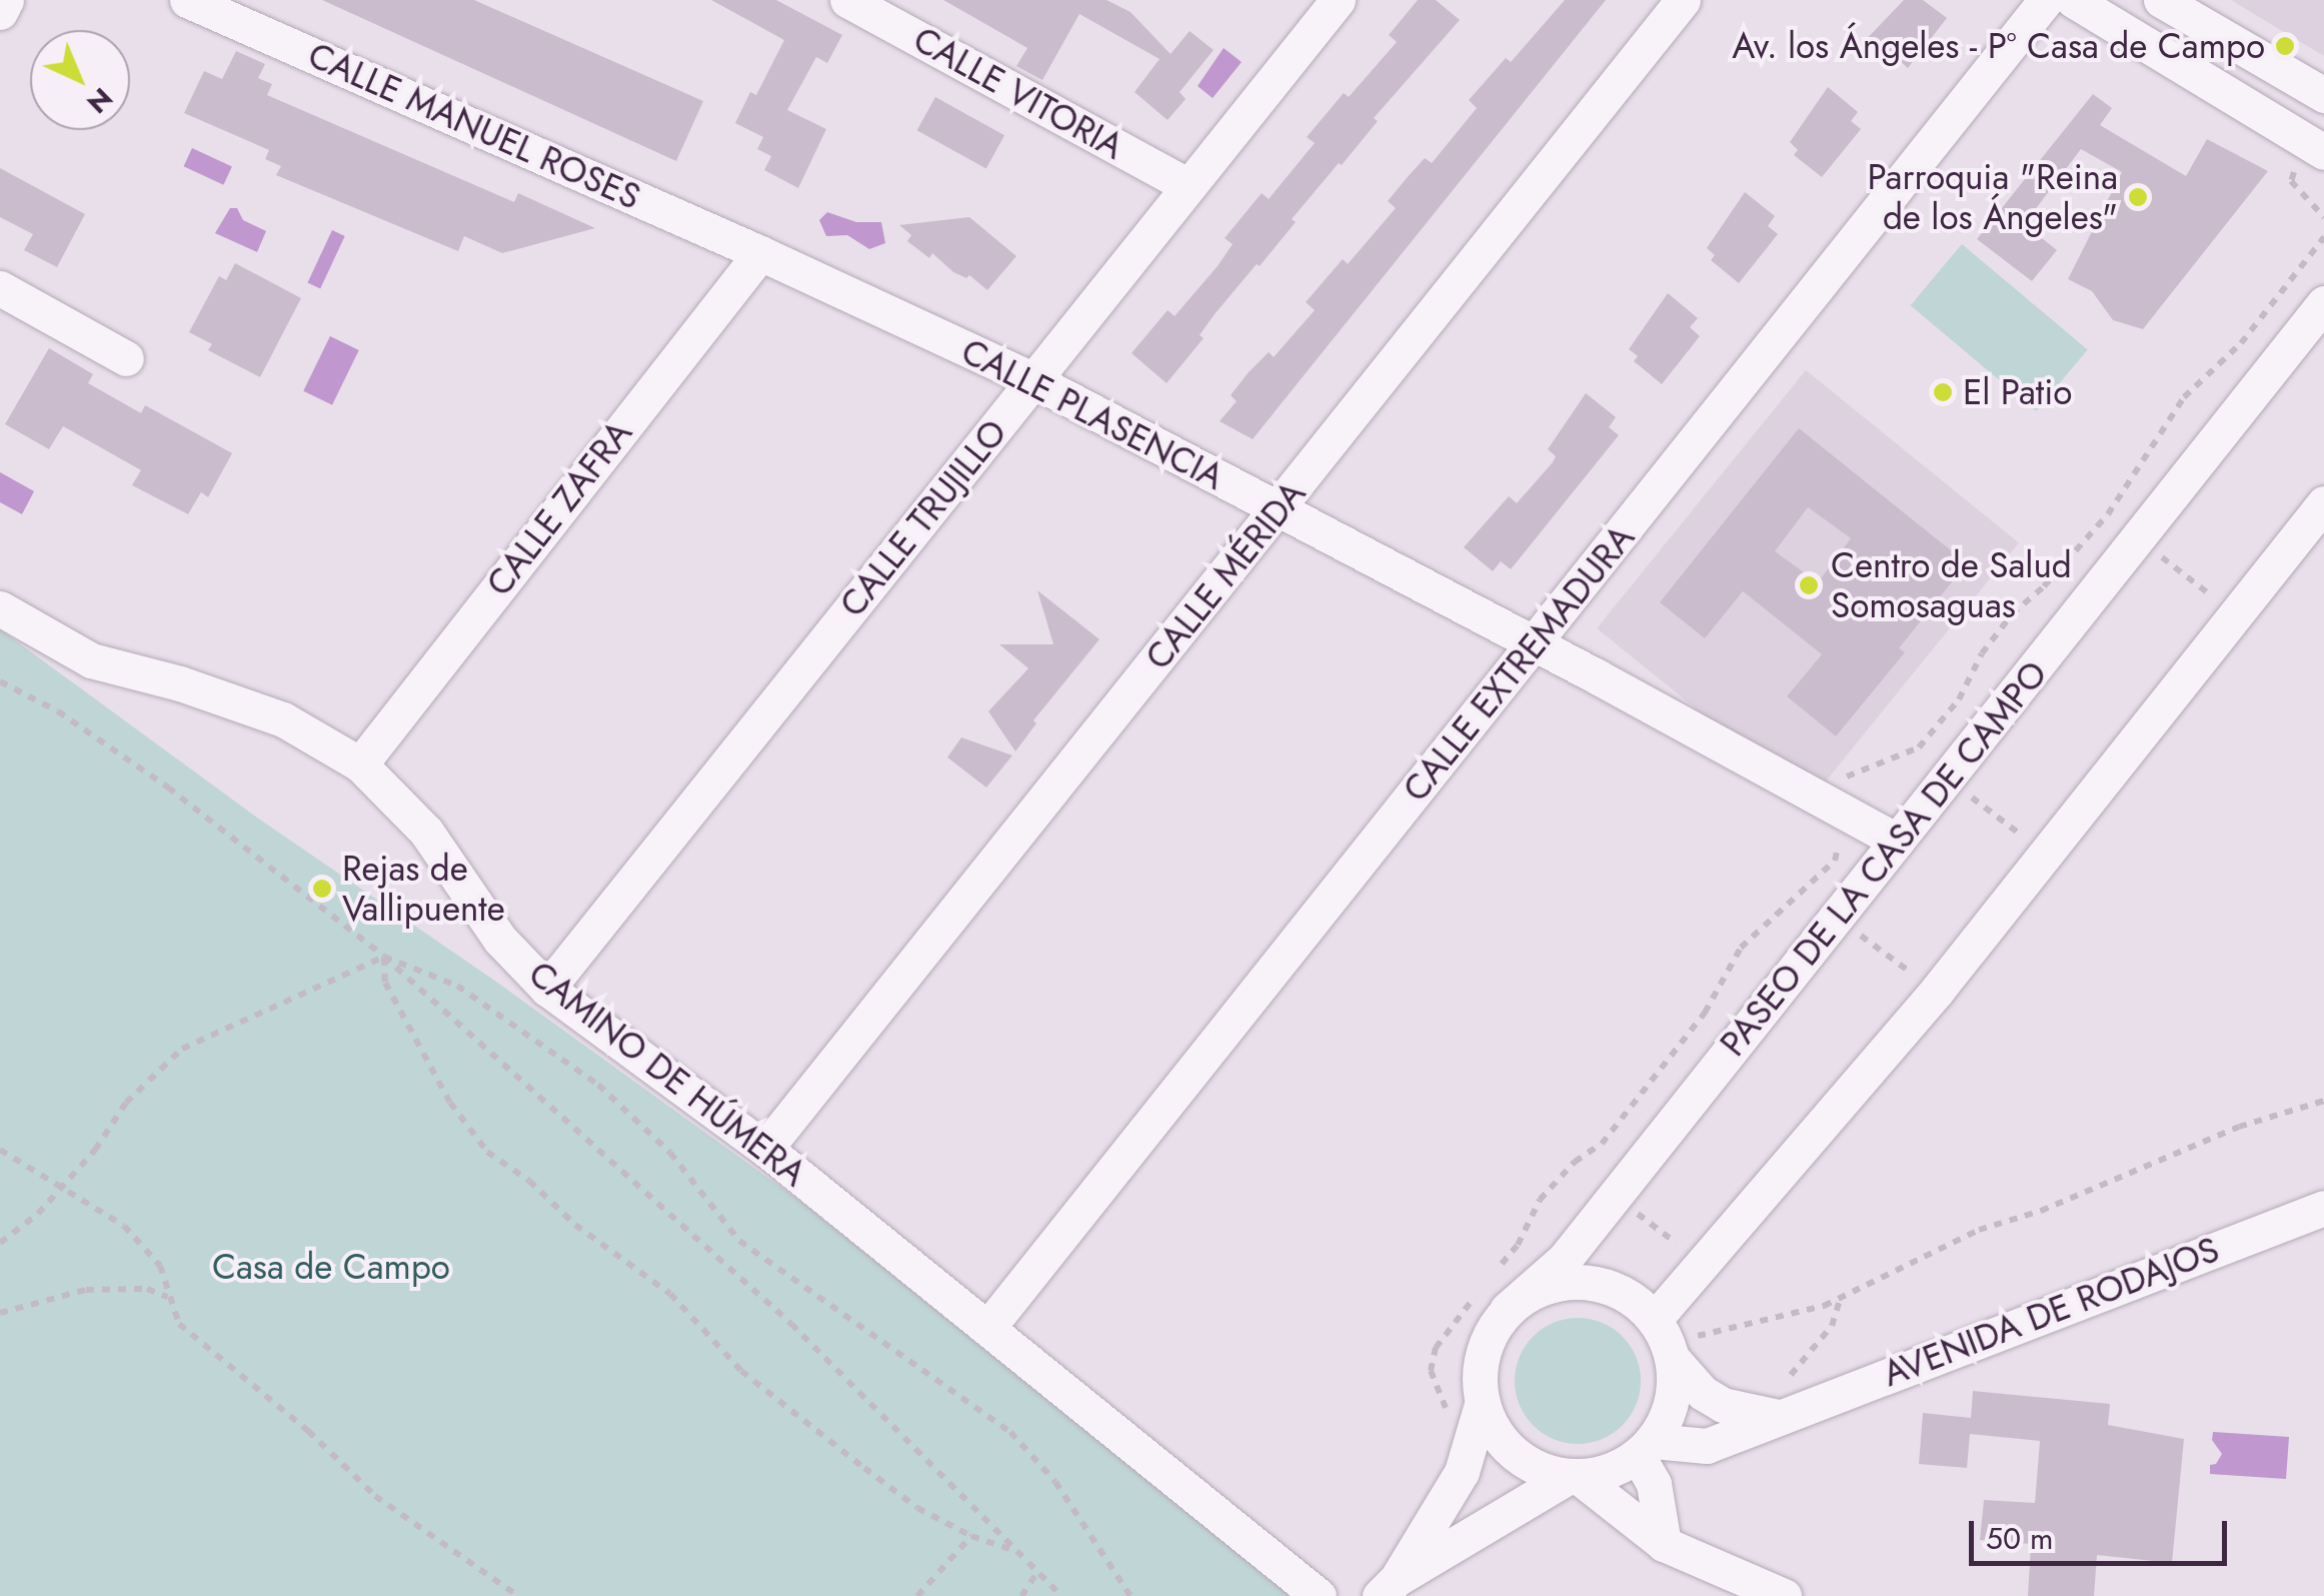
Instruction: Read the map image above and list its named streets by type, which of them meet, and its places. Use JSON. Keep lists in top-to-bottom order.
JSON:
{
  "streets": {
    "street": [
      "CALLE VITORIA",
      "CALLE MANUEL ROSES",
      "CALLE PLASENCIA",
      "CALLE ZAFRA",
      "CALLE TRUJILLO",
      "CALLE MÉRIDA",
      "CALLE EXTREMADURA",
      "PASEO DE LA CASA DE CAMPO",
      "CAMINO DE HÚMERA",
      "AVENIDA DE RODAJOS"
    ]
  },
  "crossings": [
    ["CALLE VITORIA", "CALLE TRUJILLO"],
    ["CALLE MANUEL ROSES", "CALLE PLASENCIA"],
    ["CALLE MANUEL ROSES", "CALLE ZAFRA"],
    ["CALLE PLASENCIA", "CALLE ZAFRA"],
    ["CALLE PLASENCIA", "CALLE TRUJILLO"],
    ["CALLE PLASENCIA", "CALLE MÉRIDA"],
    ["CALLE PLASENCIA", "CALLE EXTREMADURA"],
    ["CALLE PLASENCIA", "PASEO DE LA CASA DE CAMPO"],
    ["CALLE ZAFRA", "CAMINO DE HÚMERA"],
    ["CALLE TRUJILLO", "CAMINO DE HÚMERA"],
    ["CALLE MÉRIDA", "CAMINO DE HÚMERA"],
    ["CALLE EXTREMADURA", "CAMINO DE HÚMERA"],
    ["PASEO DE LA CASA DE CAMPO", "AVENIDA DE RODAJOS"]
  ],
  "parks": ["Casa de Campo"],
  "places": [
    "Av. los Ángeles - Pº Casa de Campo",
    "Parroquia \"Reina de los Ángeles\"",
    "El Patio",
    "Centro de Salud Somosaguas",
    "Rejas de Vallipuente"
  ],
  "scale_bar": "50 m",
  "north": "bottom right"
}
